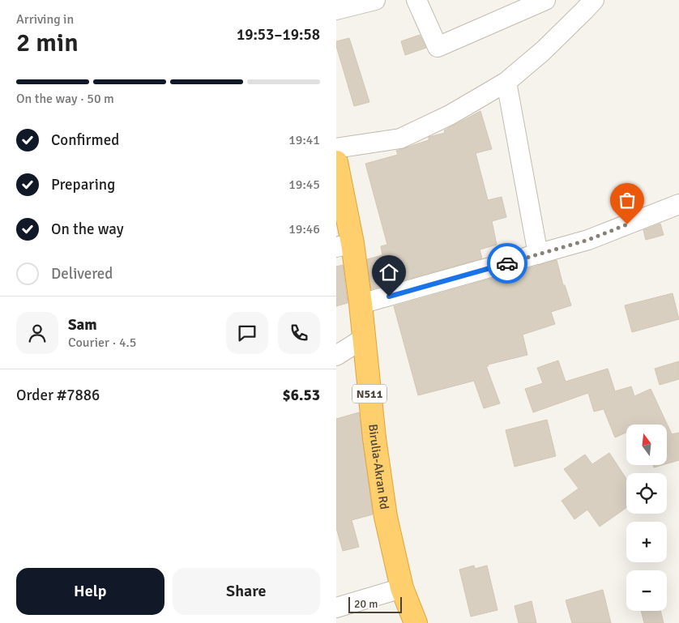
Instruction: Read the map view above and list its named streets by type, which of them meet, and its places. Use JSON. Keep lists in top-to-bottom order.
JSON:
{
  "streets": {
    "highway": ["N511", "Birulia-Akran Rd"]
  },
  "scale_bar": "20 m",
  "north": "top",
  "page": {
    "heading": ["2 min", "Arriving in", "19:53–19:58"],
    "panel": [
      "Sam",
      "Courier · 4.5",
      "Order #7886",
      "$6.53"
    ],
    "bar": "On the way · 50 m",
    "list": [
      ["Confirmed", "19:41"],
      ["Preparing", "19:45"],
      ["On the way", "19:46"],
      "Delivered"
    ],
    "map_buttons": ["+", "−"],
    "buttons": ["Help", "Share"],
    "scale": "20 m"
  }
}
